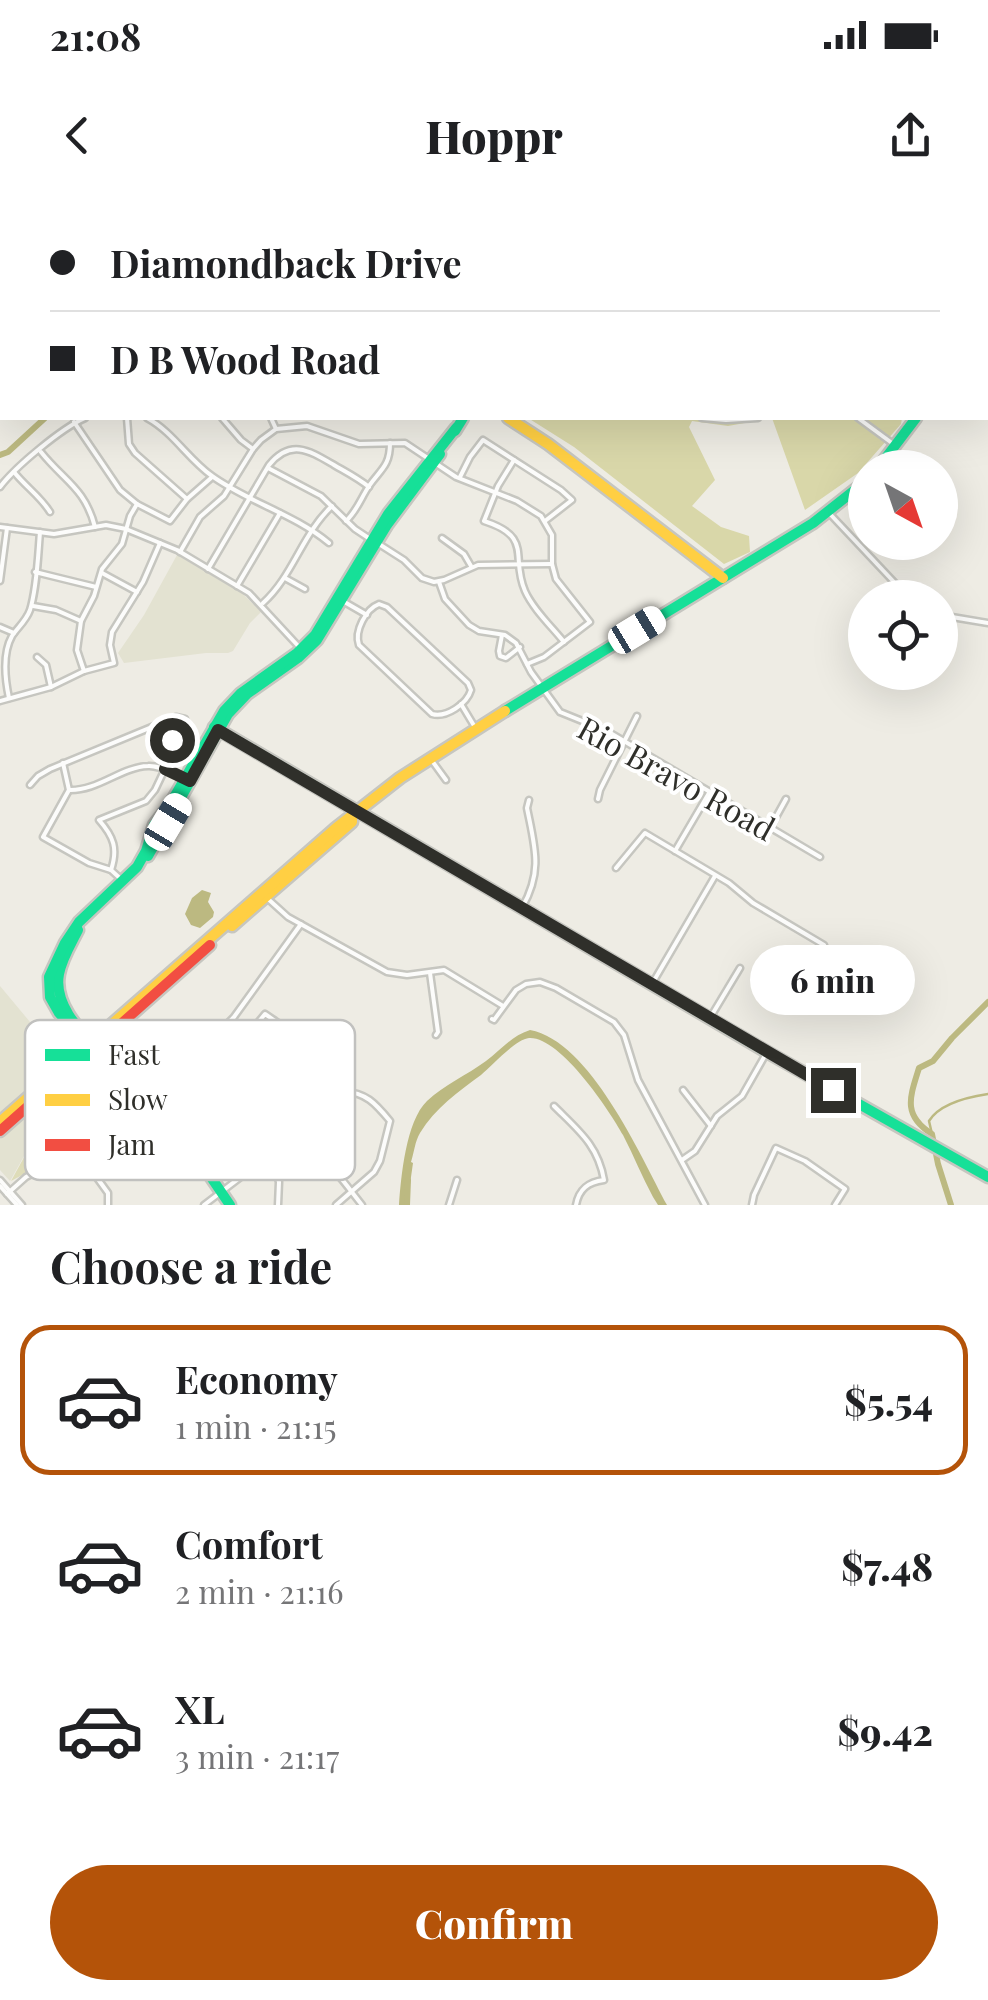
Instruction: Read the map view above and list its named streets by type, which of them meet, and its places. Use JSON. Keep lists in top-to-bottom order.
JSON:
{
  "streets": {
    "street": ["Rio Bravo Road"]
  },
  "legend": ["Fast", "Slow", "Jam"],
  "north": "bottom right",
  "page": {
    "status": "21:08",
    "header": "Hoppr",
    "banner": ["Diamondback Drive", "D B Wood Road"],
    "bubble": "6 min",
    "heading": "Choose a ride",
    "list": [
      {
        "name": "Economy",
        "note": "1 min · 21:15",
        "value": "$5.54"
      },
      {
        "name": "Comfort",
        "note": "2 min · 21:16",
        "value": "$7.48"
      },
      {
        "name": "XL",
        "note": "3 min · 21:17",
        "value": "$9.42"
      }
    ],
    "buttons": "Confirm"
  }
}
